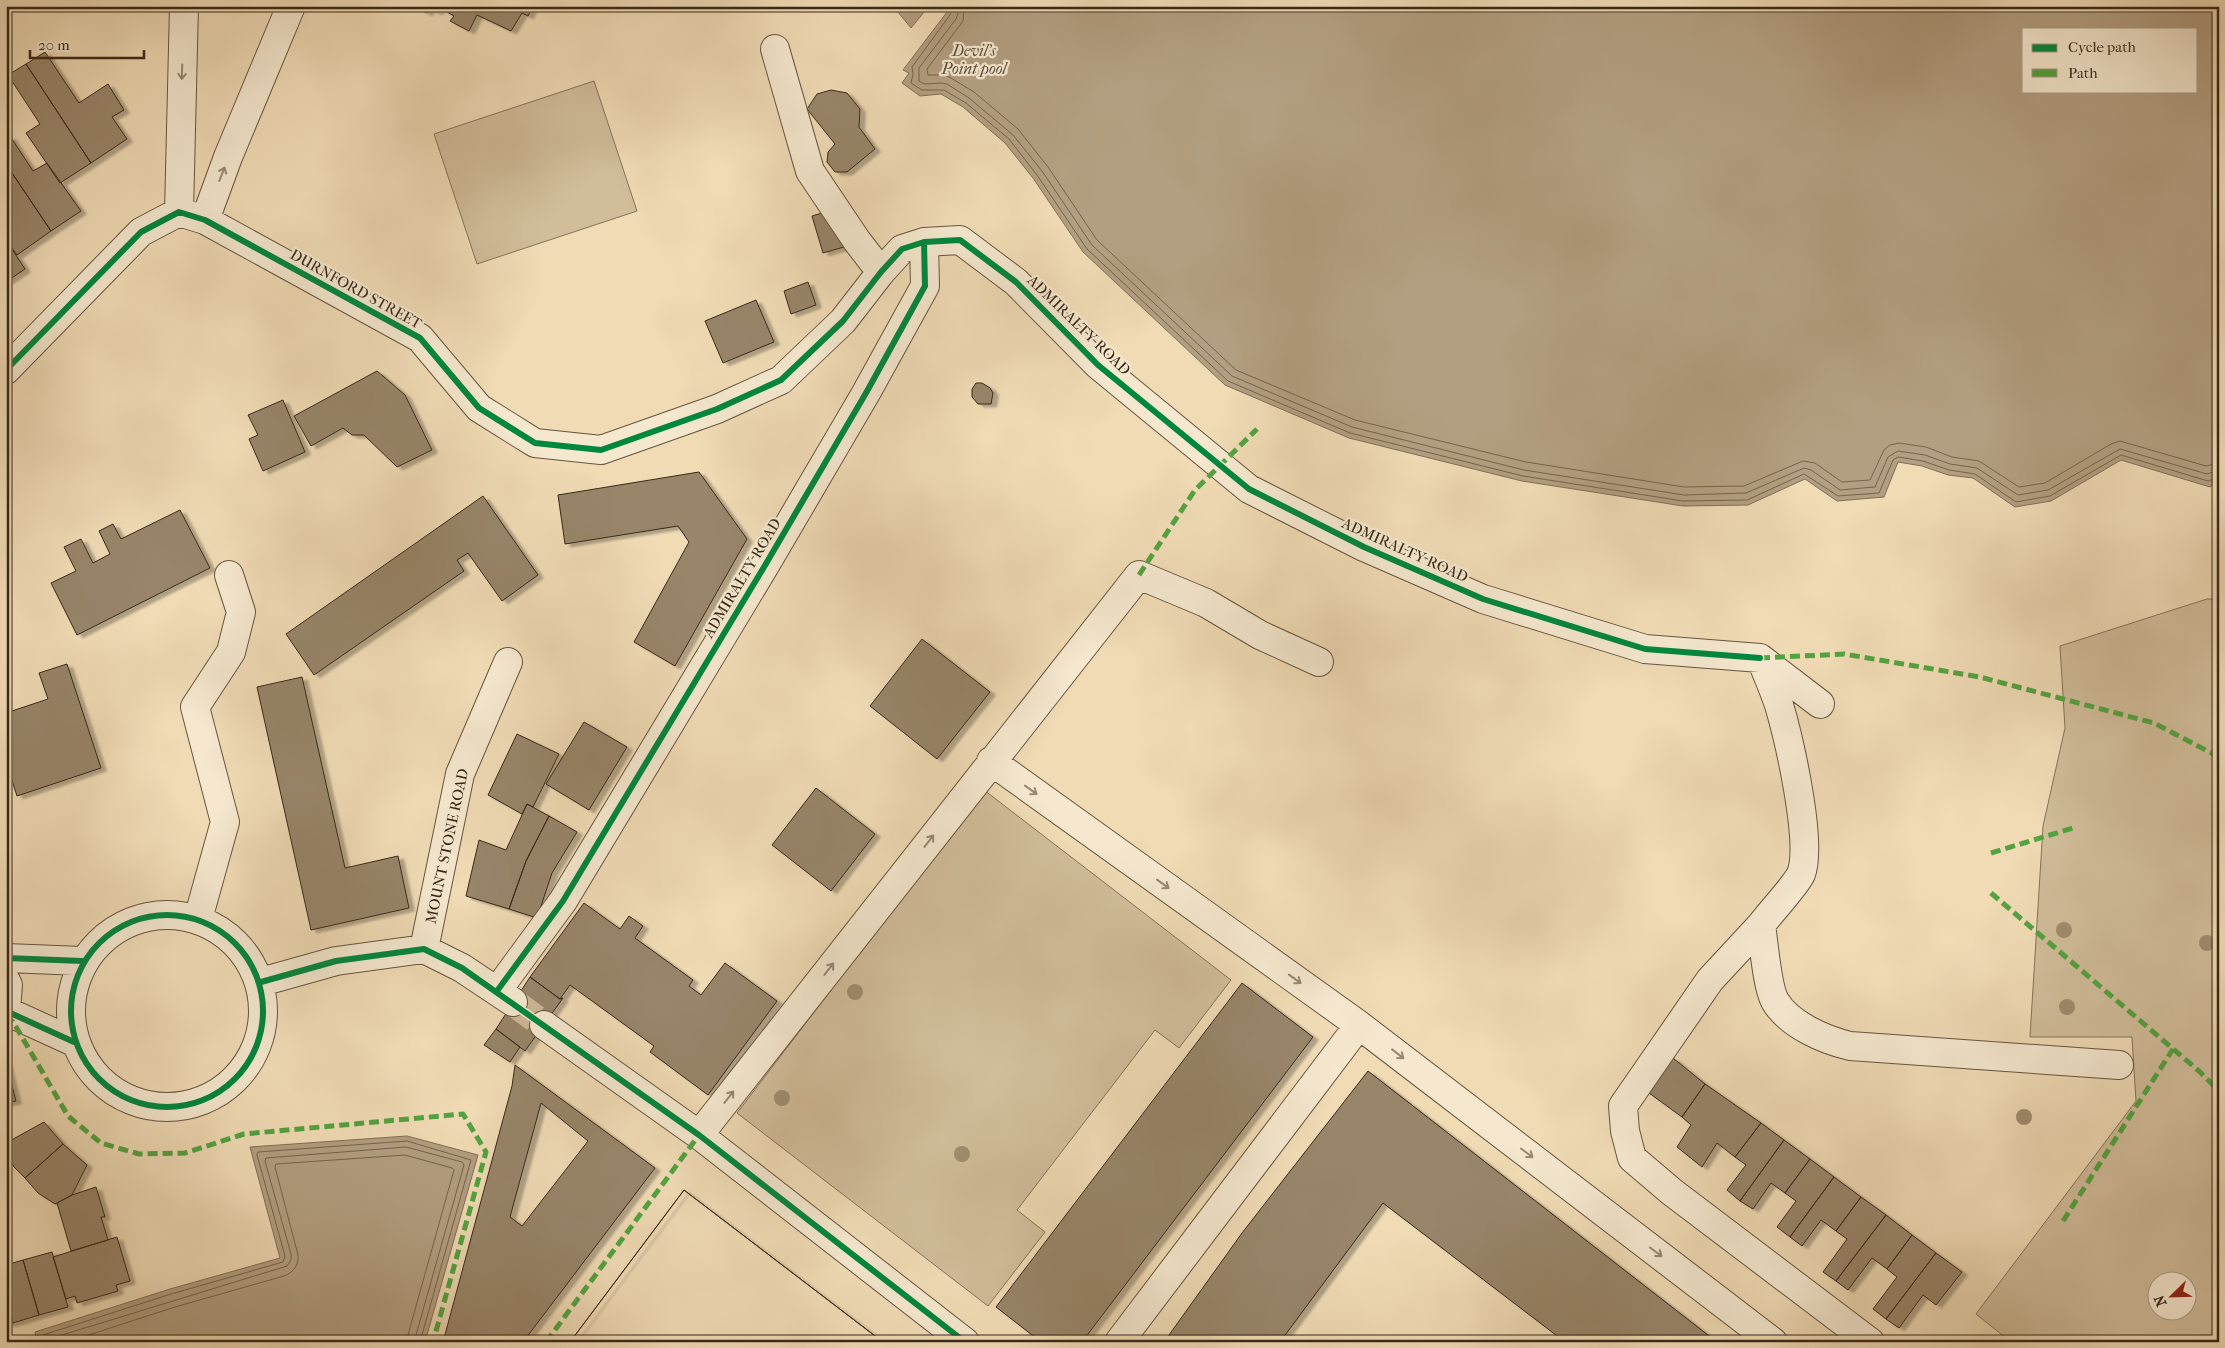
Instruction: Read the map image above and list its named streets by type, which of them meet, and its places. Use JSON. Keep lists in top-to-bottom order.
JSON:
{
  "streets": {
    "street": ["DURNFORD STREET", "ADMIRALTY ROAD", "MOUNT STONE ROAD"]
  },
  "crossings": [
    ["DURNFORD STREET", "ADMIRALTY ROAD"],
    ["ADMIRALTY ROAD", "MOUNT STONE ROAD"]
  ],
  "water": ["Devil's Point pool"],
  "legend": ["Cycle path", "Path"],
  "scale_bar": "20 m",
  "north": "bottom left"
}
